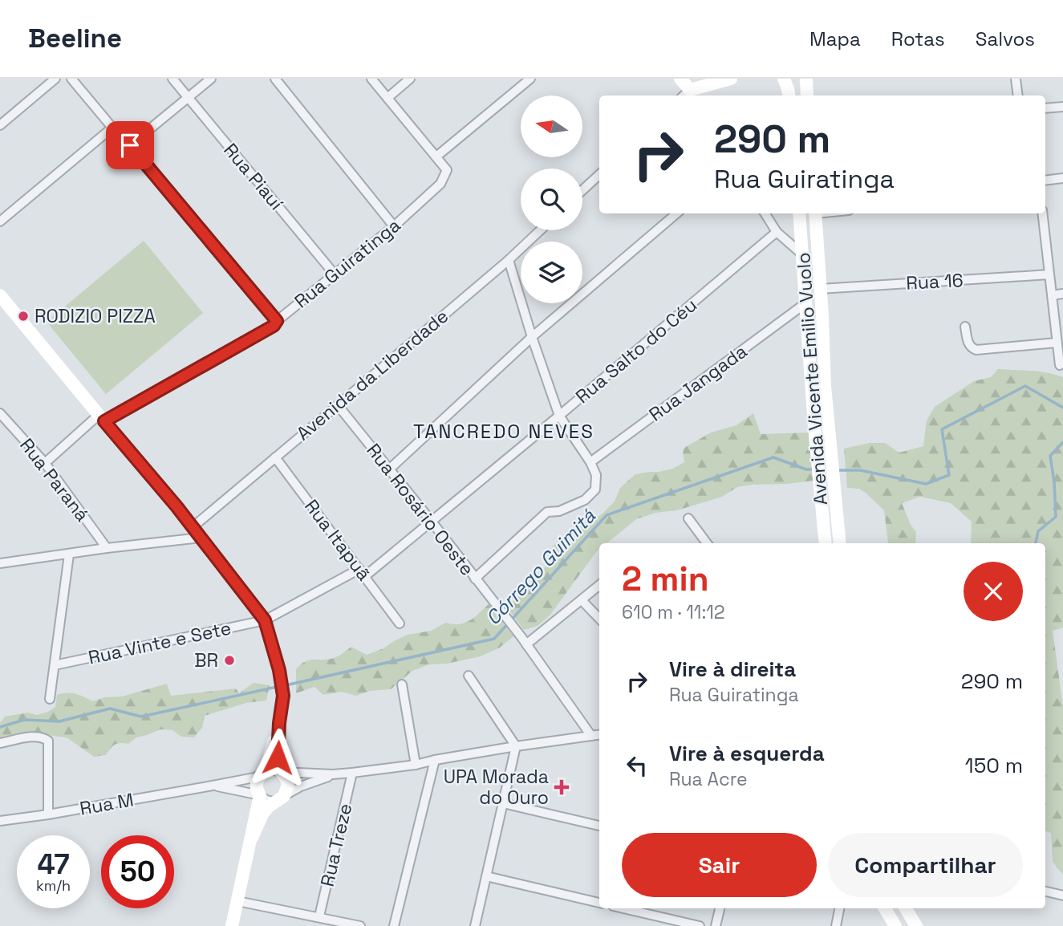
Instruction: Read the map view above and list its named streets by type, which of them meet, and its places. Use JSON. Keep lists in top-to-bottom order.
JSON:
{
  "streets": {
    "main road": ["Avenida Vicente Emilio Vuolo"],
    "street": [
      "Rua Piauí",
      "Rua Guiratinga",
      "Rua 16",
      "Rua Salto do Céu",
      "Avenida da Liberdade",
      "Rua Jangada",
      "Rua Paraná",
      "Rua Rosário Oeste",
      "Rua Itapuã",
      "Rua Vinte e Sete",
      "Rua M",
      "Rua Treze"
    ]
  },
  "crossings": [
    ["Rua Piauí", "Rua Guiratinga"],
    ["Rua Guiratinga", "Rua Paraná"],
    ["Rua 16", "Avenida Vicente Emilio Vuolo"],
    ["Rua Salto do Céu", "Rua Rosário Oeste"],
    ["Rua Salto do Céu", "Rua Itapuã"],
    ["Rua Salto do Céu", "Rua Vinte e Sete"],
    ["Avenida da Liberdade", "Rua Rosário Oeste"],
    ["Avenida da Liberdade", "Rua Itapuã"],
    ["Avenida Vicente Emilio Vuolo", "Rua Jangada"]
  ],
  "districts": ["TANCREDO NEVES"],
  "water": ["Córrego Guimitá"],
  "places": {
    "other": ["RODIZIO PIZZA", "BR"],
    "health": ["UPA Morada do Ouro"]
  },
  "north": "left",
  "page": {
    "header": "Beeline",
    "nav": ["Mapa", "Rotas", "Salvos"],
    "turn": ["290 m", "Rua Guiratinga"],
    "heading": ["2 min", "610 m · 11:12"],
    "list": [
      {
        "name": "Vire à direita",
        "note": "Rua Guiratinga",
        "value": "290 m"
      },
      {
        "name": "Vire à esquerda",
        "note": "Rua Acre",
        "value": "150 m"
      }
    ],
    "buttons": ["Sair", "Compartilhar"],
    "speed": "47 km/h",
    "limit": "50"
  }
}
